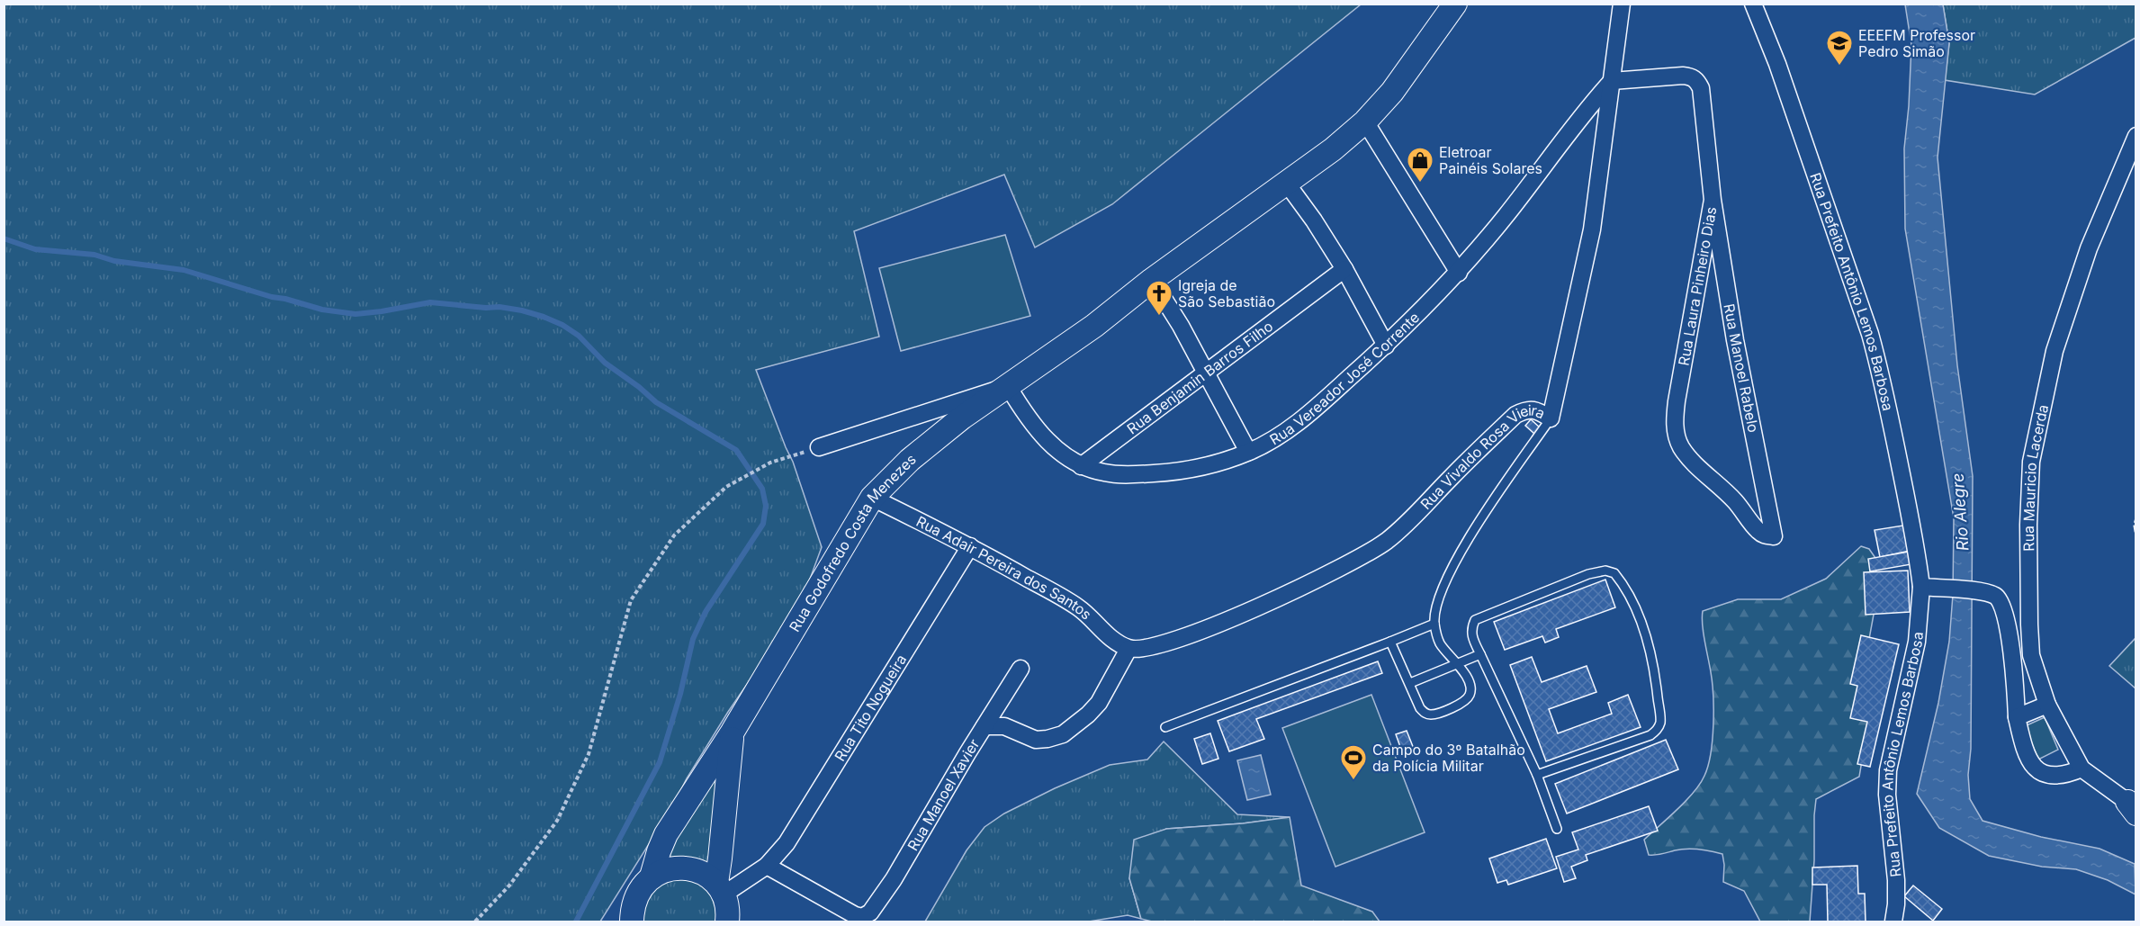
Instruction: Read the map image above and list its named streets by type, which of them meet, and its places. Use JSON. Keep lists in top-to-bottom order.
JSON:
{
  "streets": {
    "main road": ["Rua Godofredo Costa Menezes"],
    "street": [
      "Rua Laura Pinheiro Dias",
      "Rua Prefeito Antônio Lemos Barbosa",
      "Rua Manoel Rabelo",
      "Rua Vereador José Corrente",
      "Rua Benjamin Barros Filho",
      "Rua Vivaldo Rosa Vieira",
      "Rua Mauricio Lacerda",
      "Rua Adair Pereira dos Santos",
      "Rua Tito Nogueira",
      "Rua Manoel Xavier"
    ]
  },
  "crossings": [
    ["Rua Laura Pinheiro Dias", "Rua Manoel Rabelo"],
    ["Rua Laura Pinheiro Dias", "Rua Vereador José Corrente"],
    ["Rua Laura Pinheiro Dias", "Rua Vivaldo Rosa Vieira"],
    ["Rua Vereador José Corrente", "Rua Benjamin Barros Filho"],
    ["Rua Vereador José Corrente", "Rua Vivaldo Rosa Vieira"],
    ["Rua Vereador José Corrente", "Rua Godofredo Costa Menezes"],
    ["Rua Vivaldo Rosa Vieira", "Rua Adair Pereira dos Santos"],
    ["Rua Godofredo Costa Menezes", "Rua Adair Pereira dos Santos"],
    ["Rua Adair Pereira dos Santos", "Rua Tito Nogueira"],
    ["Rua Tito Nogueira", "Rua Manoel Xavier"]
  ],
  "water": ["Rio Alegre"],
  "places": {
    "school or university": ["EEEFM Professor Pedro Simão"],
    "shop": ["Eletroar Painéis Solares"],
    "church": ["Igreja de São Sebastião"],
    "sports": ["Campo do 3º Batalhão da Polícia Militar"]
  }
}
